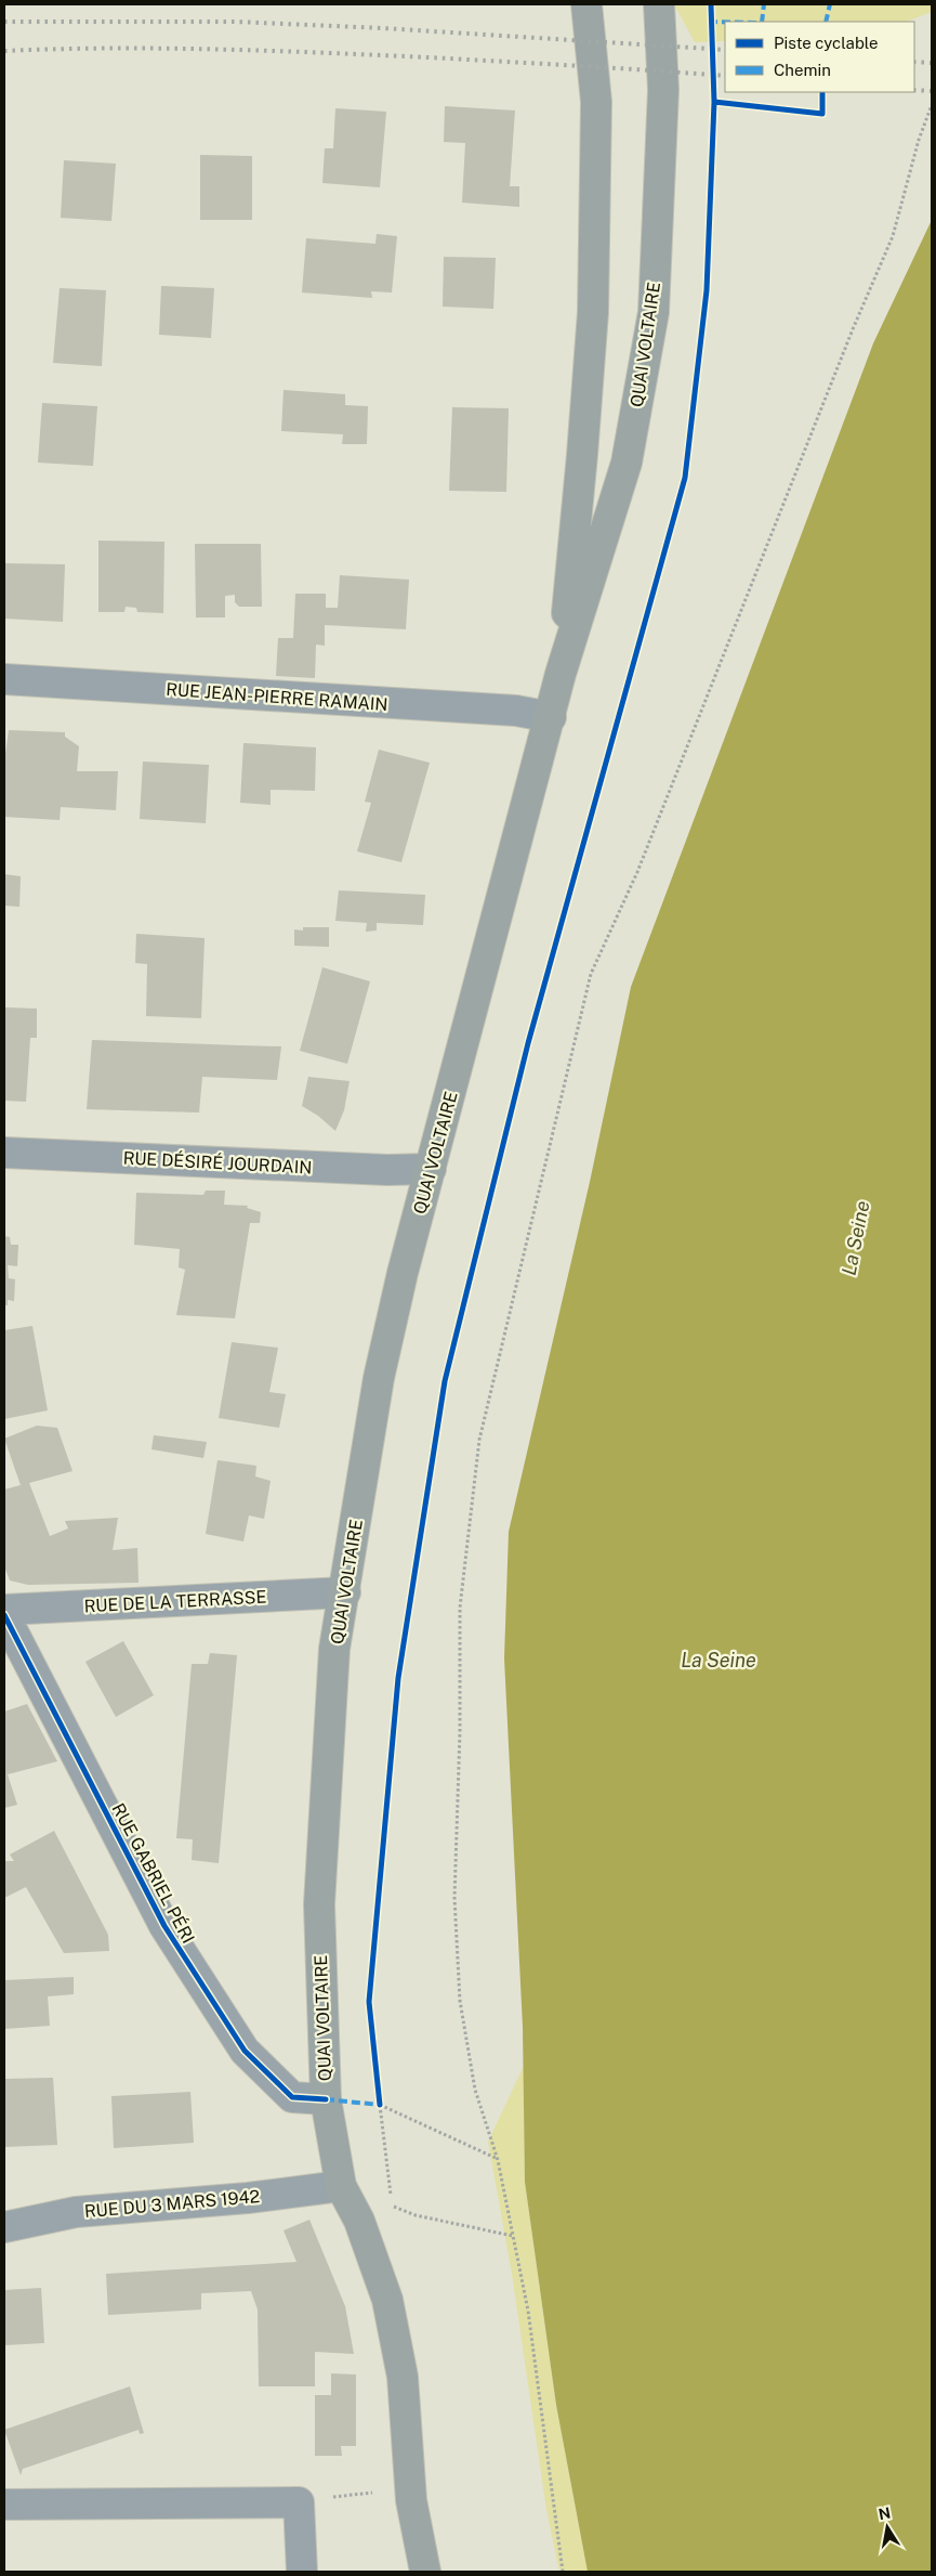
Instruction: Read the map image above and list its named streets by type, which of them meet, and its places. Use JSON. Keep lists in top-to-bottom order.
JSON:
{
  "streets": {
    "main road": ["QUAI VOLTAIRE"],
    "street": [
      "RUE JEAN-PIERRE RAMAIN",
      "RUE DÉSIRÉ JOURDAIN",
      "RUE DE LA TERRASSE",
      "RUE GABRIEL PÉRI",
      "RUE DU 3 MARS 1942"
    ]
  },
  "crossings": [
    ["QUAI VOLTAIRE", "RUE JEAN-PIERRE RAMAIN"],
    ["QUAI VOLTAIRE", "RUE DÉSIRÉ JOURDAIN"],
    ["QUAI VOLTAIRE", "RUE DE LA TERRASSE"],
    ["QUAI VOLTAIRE", "RUE GABRIEL PÉRI"],
    ["QUAI VOLTAIRE", "RUE DU 3 MARS 1942"]
  ],
  "water": ["La Seine"],
  "legend": ["Piste cyclable", "Chemin"],
  "north": "top"
}
